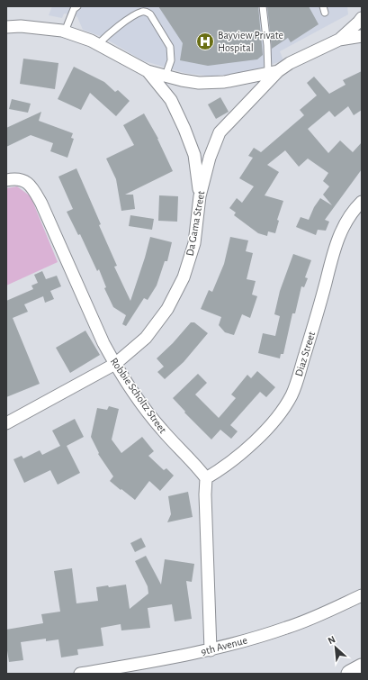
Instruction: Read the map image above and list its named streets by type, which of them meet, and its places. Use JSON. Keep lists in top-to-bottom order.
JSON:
{
  "streets": {
    "street": [
      "Da Gama Street",
      "Diaz Street",
      "Robbie Scholtz Street",
      "9th Avenue"
    ]
  },
  "crossings": [
    ["Da Gama Street", "Robbie Scholtz Street"],
    ["Diaz Street", "Robbie Scholtz Street"]
  ],
  "places": {
    "hospital": ["Bayview Private Hospital"]
  },
  "north": "top left"
}
